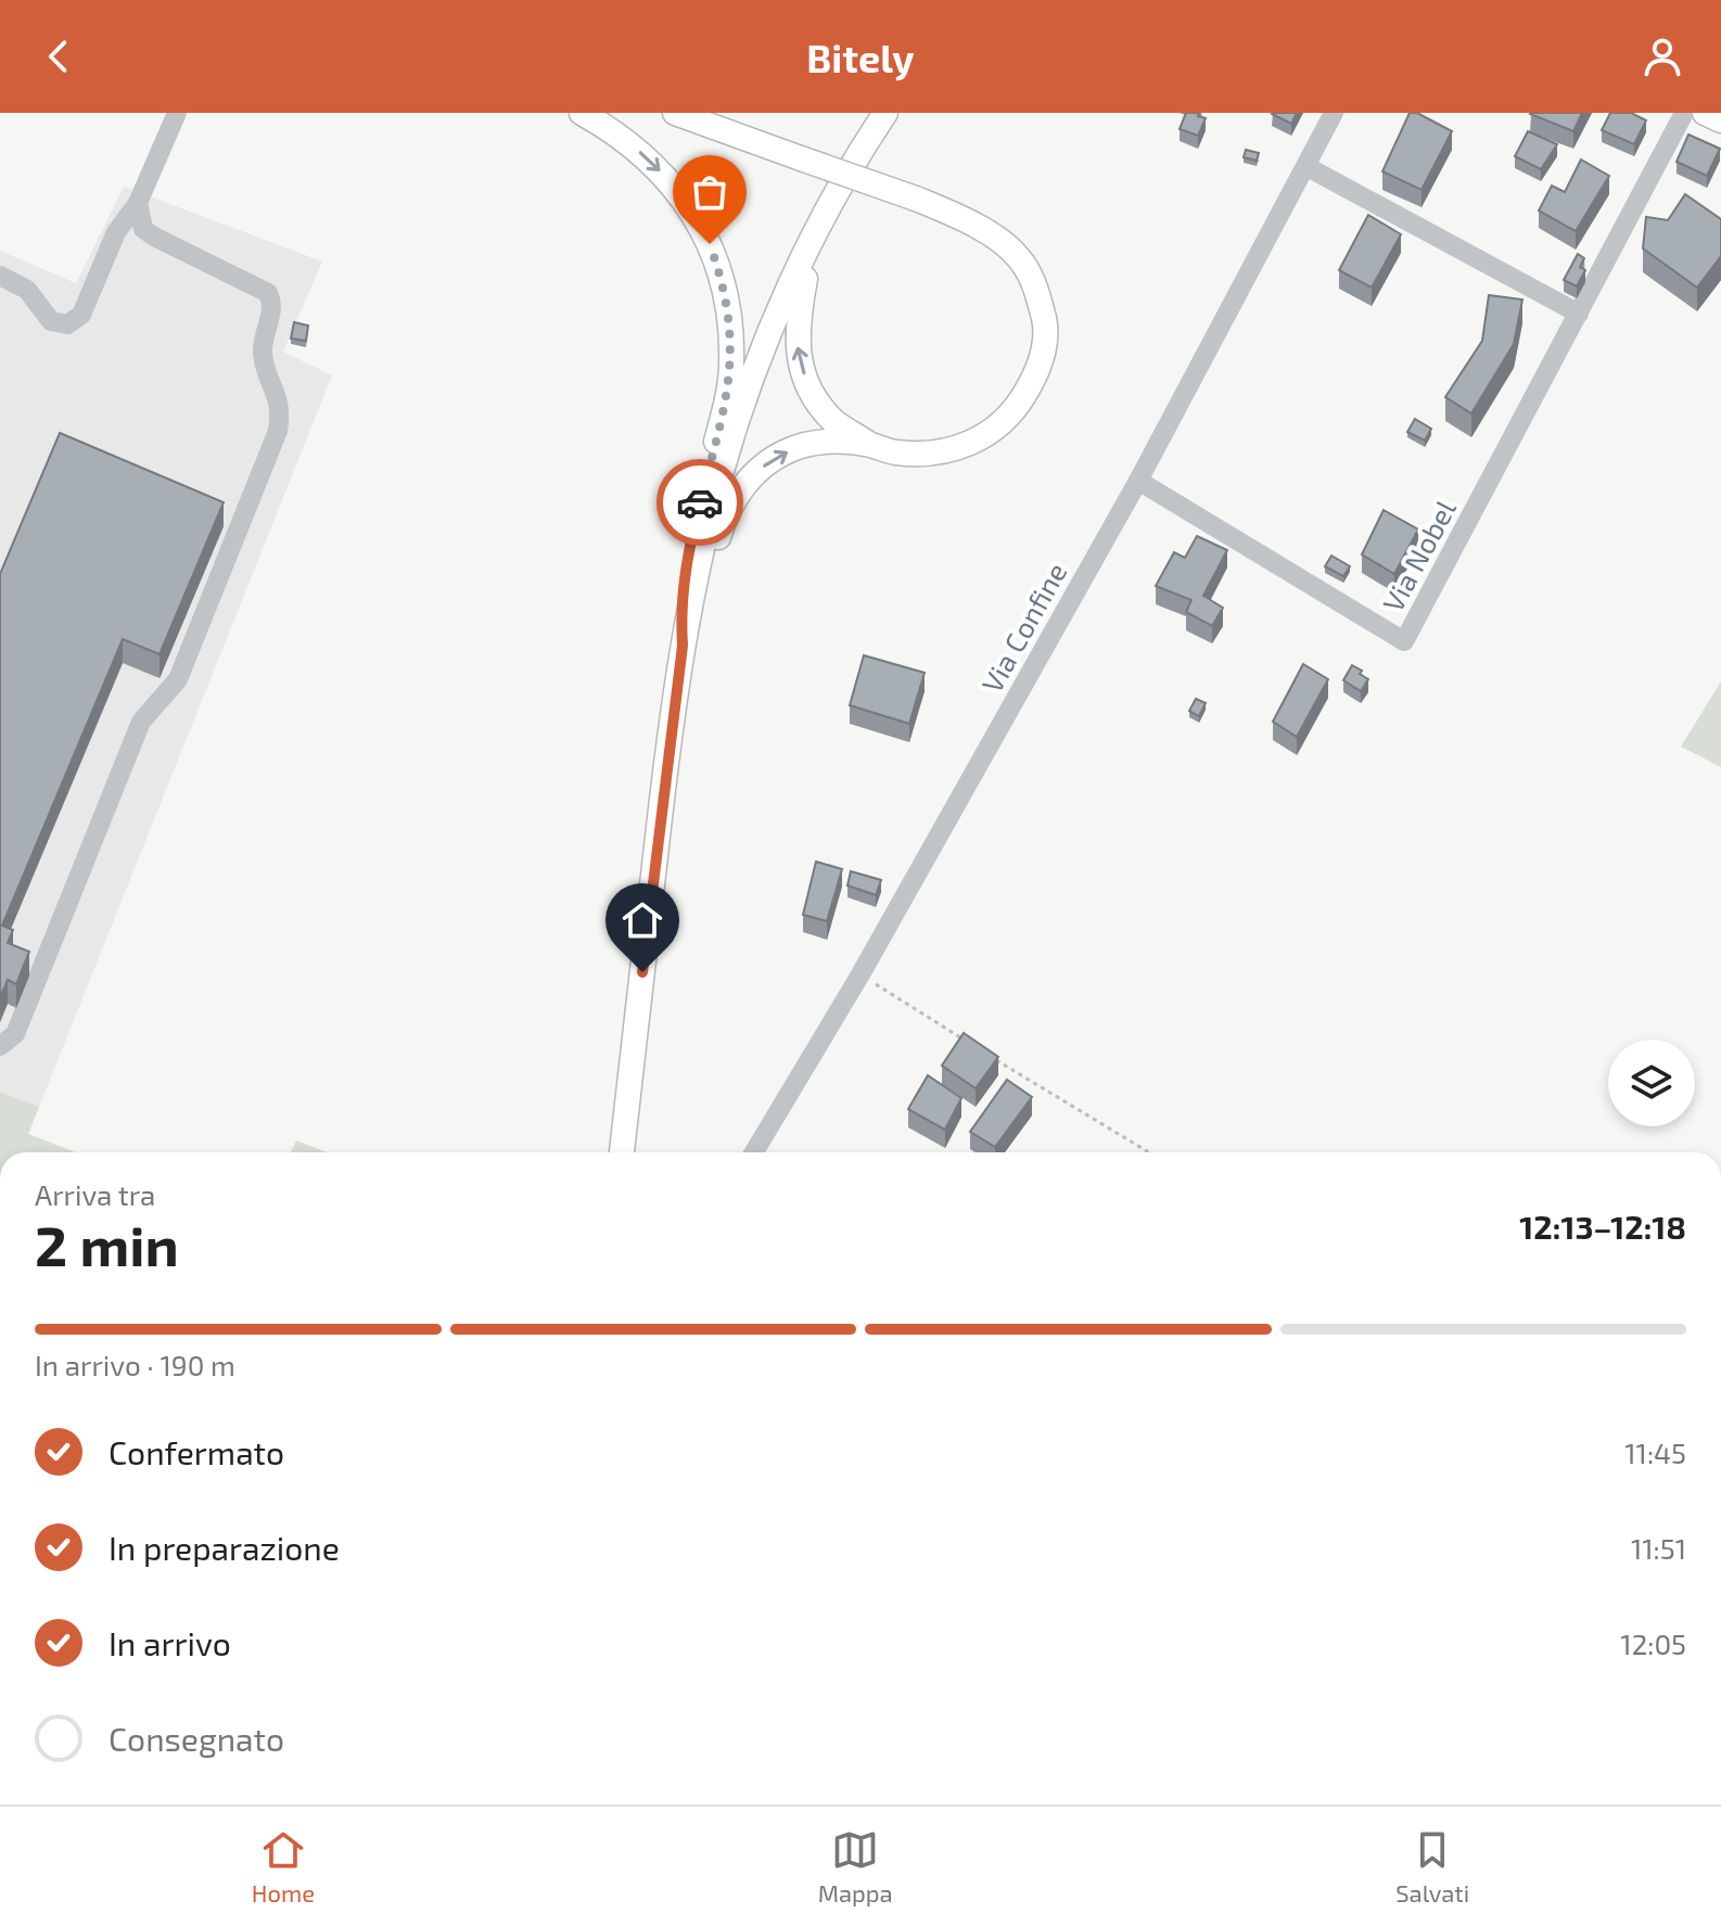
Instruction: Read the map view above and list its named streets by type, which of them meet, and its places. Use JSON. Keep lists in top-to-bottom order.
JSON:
{
  "streets": {
    "street": ["Via Nobel", "Via Confine"]
  },
  "crossings": [
    ["Via Nobel", "Via Confine"]
  ],
  "page": {
    "header": "Bitely",
    "heading": ["2 min", "Arriva tra", "12:13–12:18"],
    "bar": "In arrivo · 190 m",
    "list": [
      ["Confermato", "11:45"],
      ["In preparazione", "11:51"],
      ["In arrivo", "12:05"],
      "Consegnato"
    ],
    "tabs": ["Home", "Mappa", "Salvati"]
  }
}
